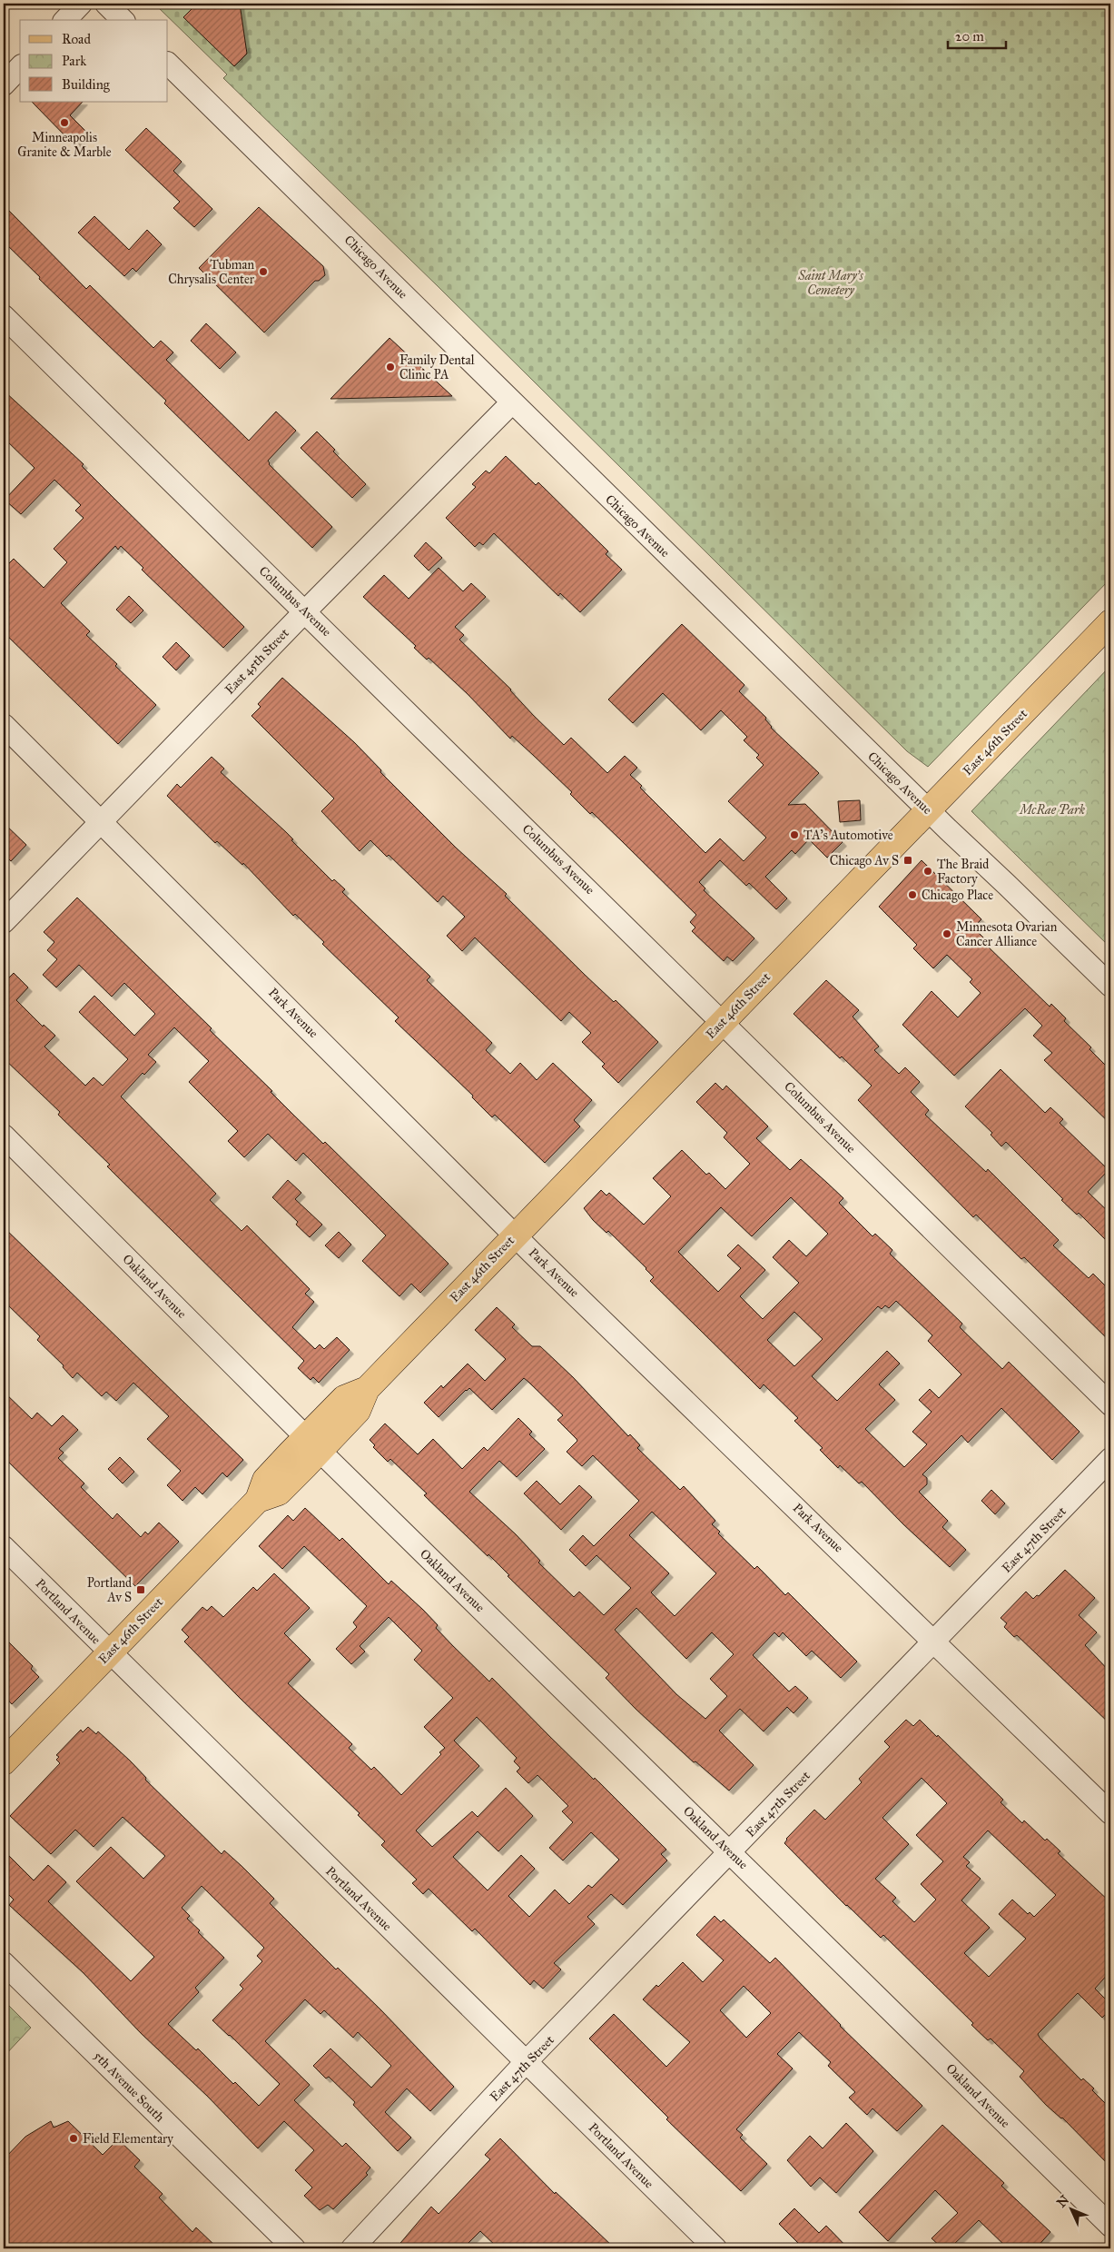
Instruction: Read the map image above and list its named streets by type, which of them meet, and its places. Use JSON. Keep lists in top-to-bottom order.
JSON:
{
  "streets": {
    "main road": ["East 46th Street"],
    "street": [
      "Chicago Avenue",
      "Columbus Avenue",
      "East 45th Street",
      "Park Avenue",
      "Oakland Avenue",
      "East 47th Street",
      "Portland Avenue",
      "5th Avenue South"
    ]
  },
  "crossings": [
    ["Chicago Avenue", "East 45th Street"],
    ["Chicago Avenue", "East 46th Street"],
    ["Columbus Avenue", "East 45th Street"],
    ["Columbus Avenue", "East 46th Street"],
    ["East 45th Street", "Park Avenue"],
    ["East 46th Street", "Park Avenue"],
    ["East 46th Street", "Oakland Avenue"],
    ["East 46th Street", "Portland Avenue"],
    ["Park Avenue", "East 47th Street"],
    ["Oakland Avenue", "East 47th Street"],
    ["East 47th Street", "Portland Avenue"]
  ],
  "parks": ["Saint Mary's Cemetery", "McRae Park"],
  "places": {
    "other": [
      "Minneapolis Granite & Marble",
      "Tubman Chrysalis Center",
      "Family Dental Clinic PA",
      "TA's Automotive",
      "The Braid Factory",
      "Chicago Place",
      "Minnesota Ovarian Cancer Alliance",
      "Field Elementary"
    ],
    "transit": ["Chicago Av S", "Portland Av S"]
  },
  "legend": ["Road", "Park", "Building"],
  "scale_bar": "20 m",
  "north": "top left"
}
